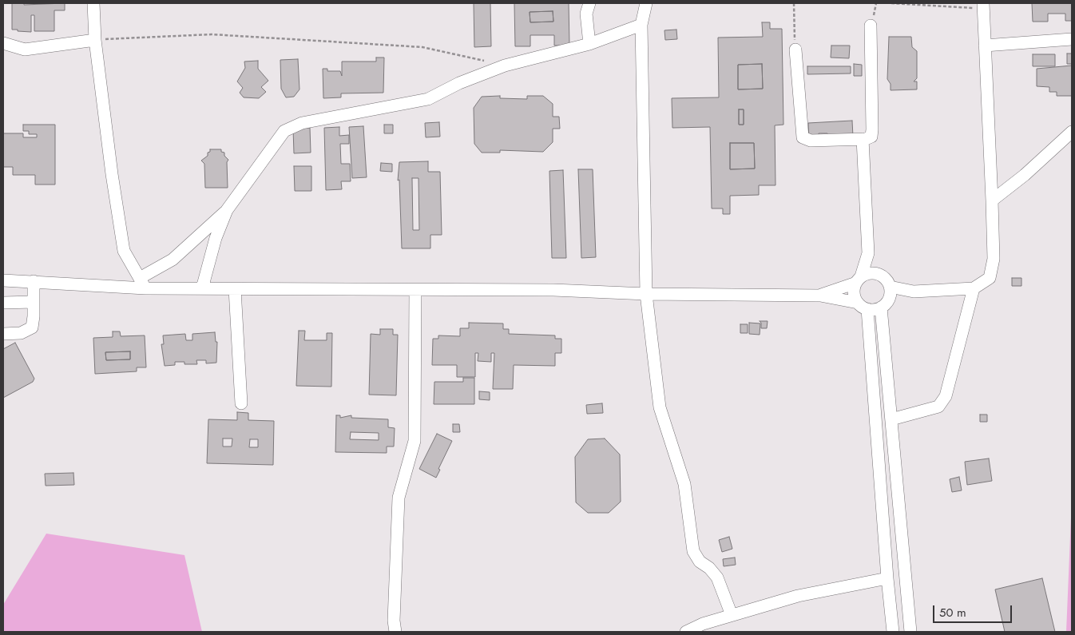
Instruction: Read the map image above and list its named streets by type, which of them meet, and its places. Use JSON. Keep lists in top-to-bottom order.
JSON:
{
  "scale_bar": "50 m"
}
